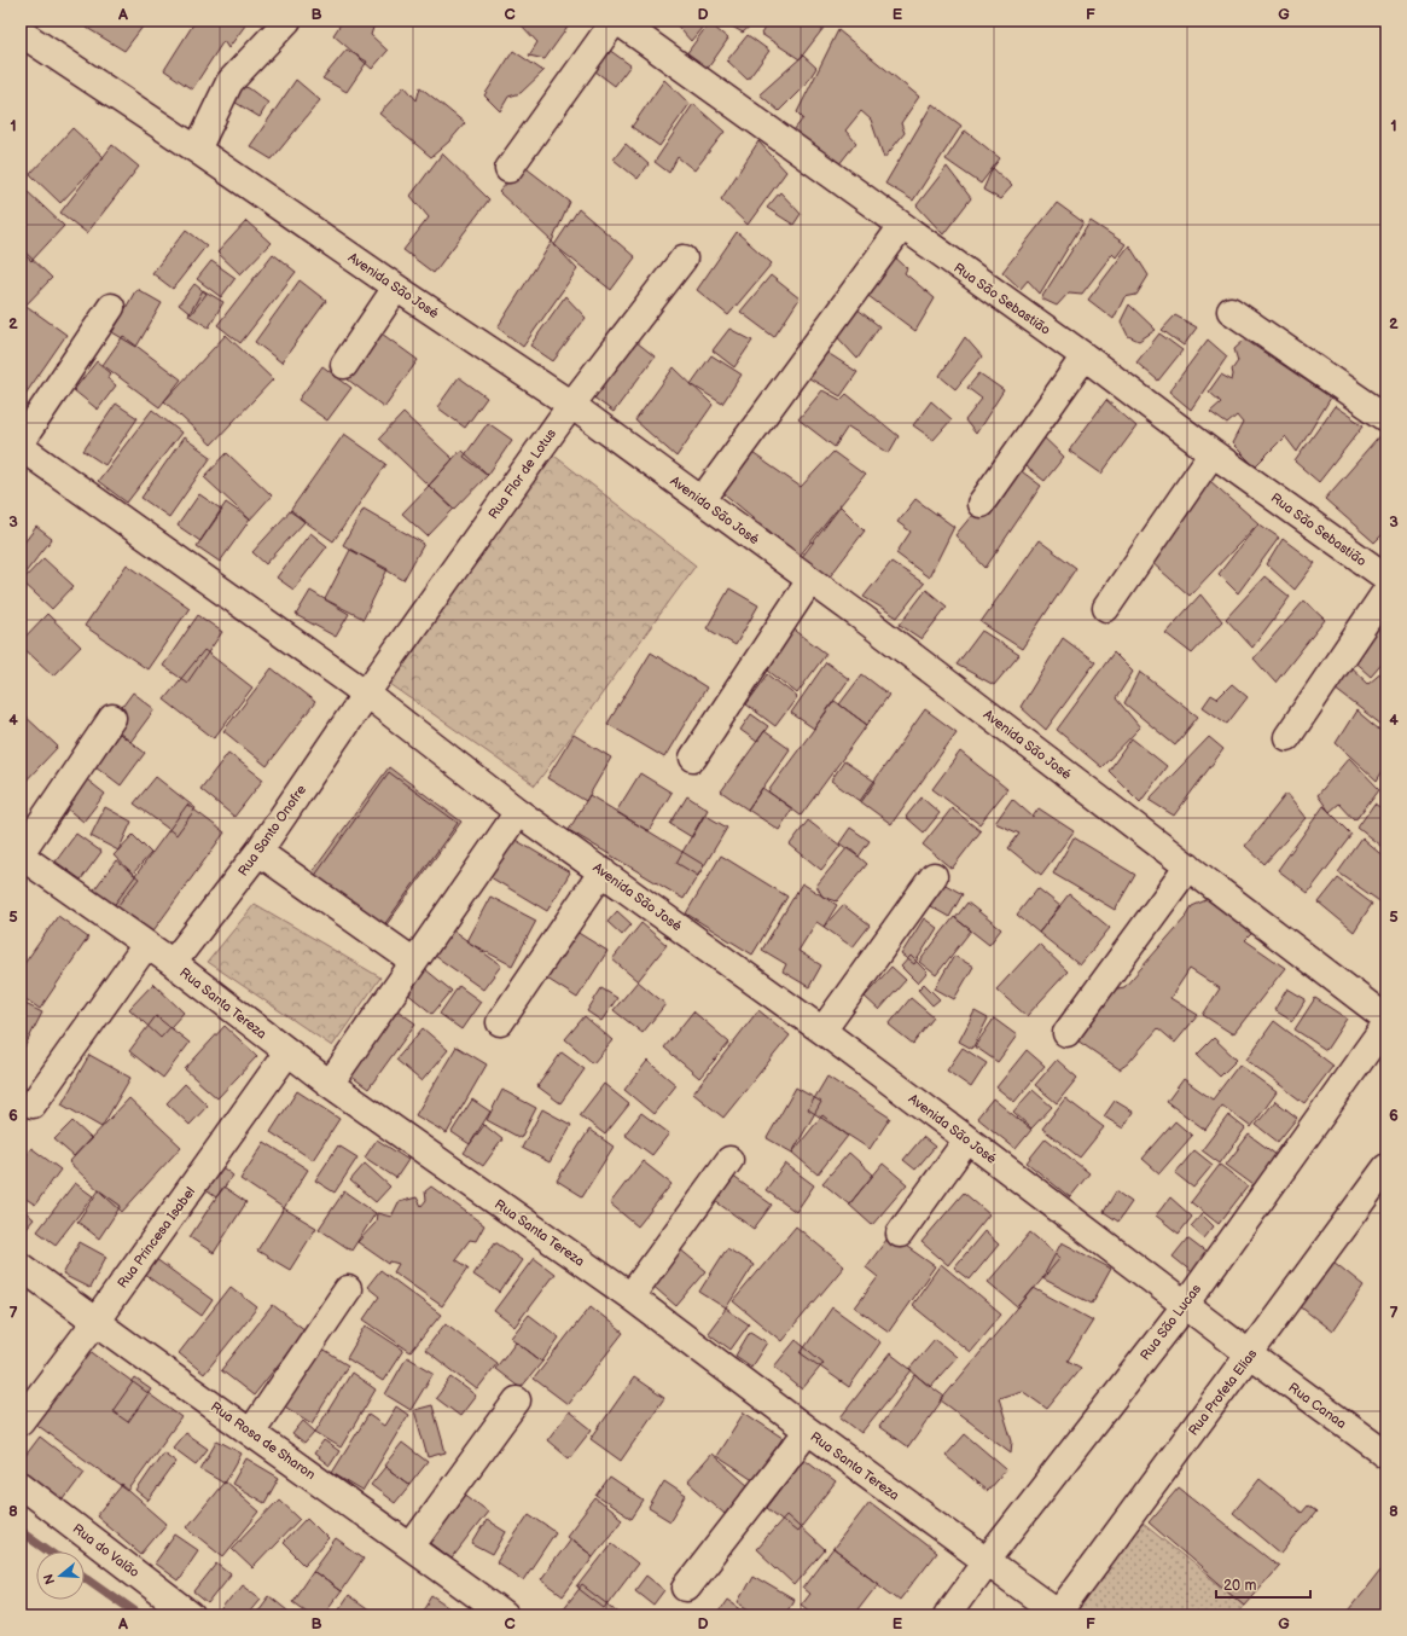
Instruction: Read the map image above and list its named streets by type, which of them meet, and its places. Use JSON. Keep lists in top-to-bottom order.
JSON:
{
  "streets": {
    "street": [
      "Avenida São José",
      "Rua São Sebastião",
      "Rua Flor de Lotus",
      "Rua Santo Onofre",
      "Rua Santa Tereza",
      "Rua Princesa Isabel",
      "Rua São Lucas",
      "Rua Profeta Elias",
      "Rua Canaa",
      "Rua Rosa de Sharon",
      "Rua do Valão"
    ]
  },
  "crossings": [
    ["Avenida São José", "Rua Flor de Lotus"],
    ["Avenida São José", "Rua Santo Onofre"],
    ["Avenida São José", "Rua São Lucas"],
    ["Avenida São José", "Rua Profeta Elias"],
    ["Avenida São José", "Rua Canaa"],
    ["Rua Flor de Lotus", "Rua Santo Onofre"],
    ["Rua Santo Onofre", "Rua Santa Tereza"],
    ["Rua Santa Tereza", "Rua Princesa Isabel"],
    ["Rua Santa Tereza", "Rua São Lucas"],
    ["Rua Santa Tereza", "Rua Profeta Elias"],
    ["Rua Princesa Isabel", "Rua Rosa de Sharon"],
    ["Rua Profeta Elias", "Rua Canaa"]
  ],
  "scale_bar": "20 m",
  "north": "left",
  "grid": {
    "columns": [
      "A",
      "B",
      "C",
      "D",
      "E",
      "F",
      "G"
    ],
    "rows": [
      "1",
      "2",
      "3",
      "4",
      "5",
      "6",
      "7",
      "8"
    ]
  }
}
